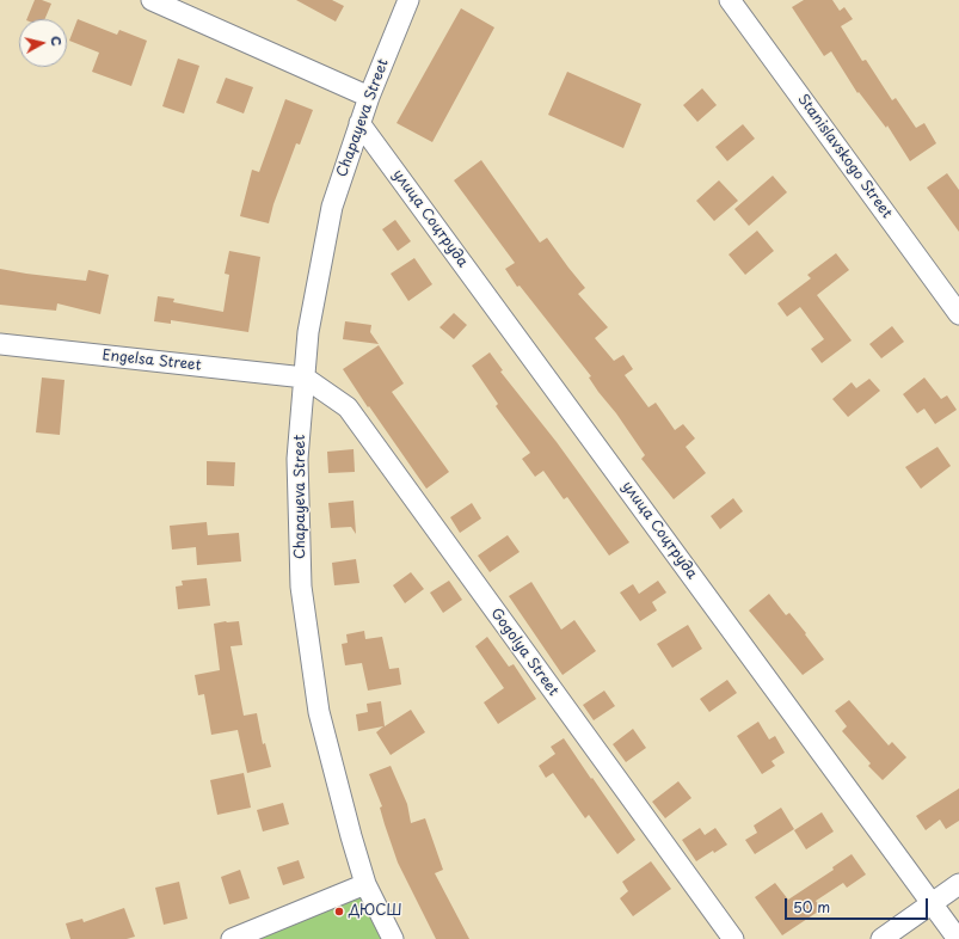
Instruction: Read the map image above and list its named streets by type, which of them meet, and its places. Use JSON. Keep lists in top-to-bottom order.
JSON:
{
  "streets": {
    "street": [
      "Chapayeva Street",
      "Stanislavskogo Street",
      "улица Соцтруда",
      "Engelsa Street",
      "Gogolya Street"
    ]
  },
  "crossings": [
    ["Chapayeva Street", "улица Соцтруда"],
    ["Chapayeva Street", "Engelsa Street"],
    ["Chapayeva Street", "Gogolya Street"],
    ["Engelsa Street", "Gogolya Street"]
  ],
  "places": ["ДЮСШ"],
  "scale_bar": "50 m",
  "north": "right"
}
